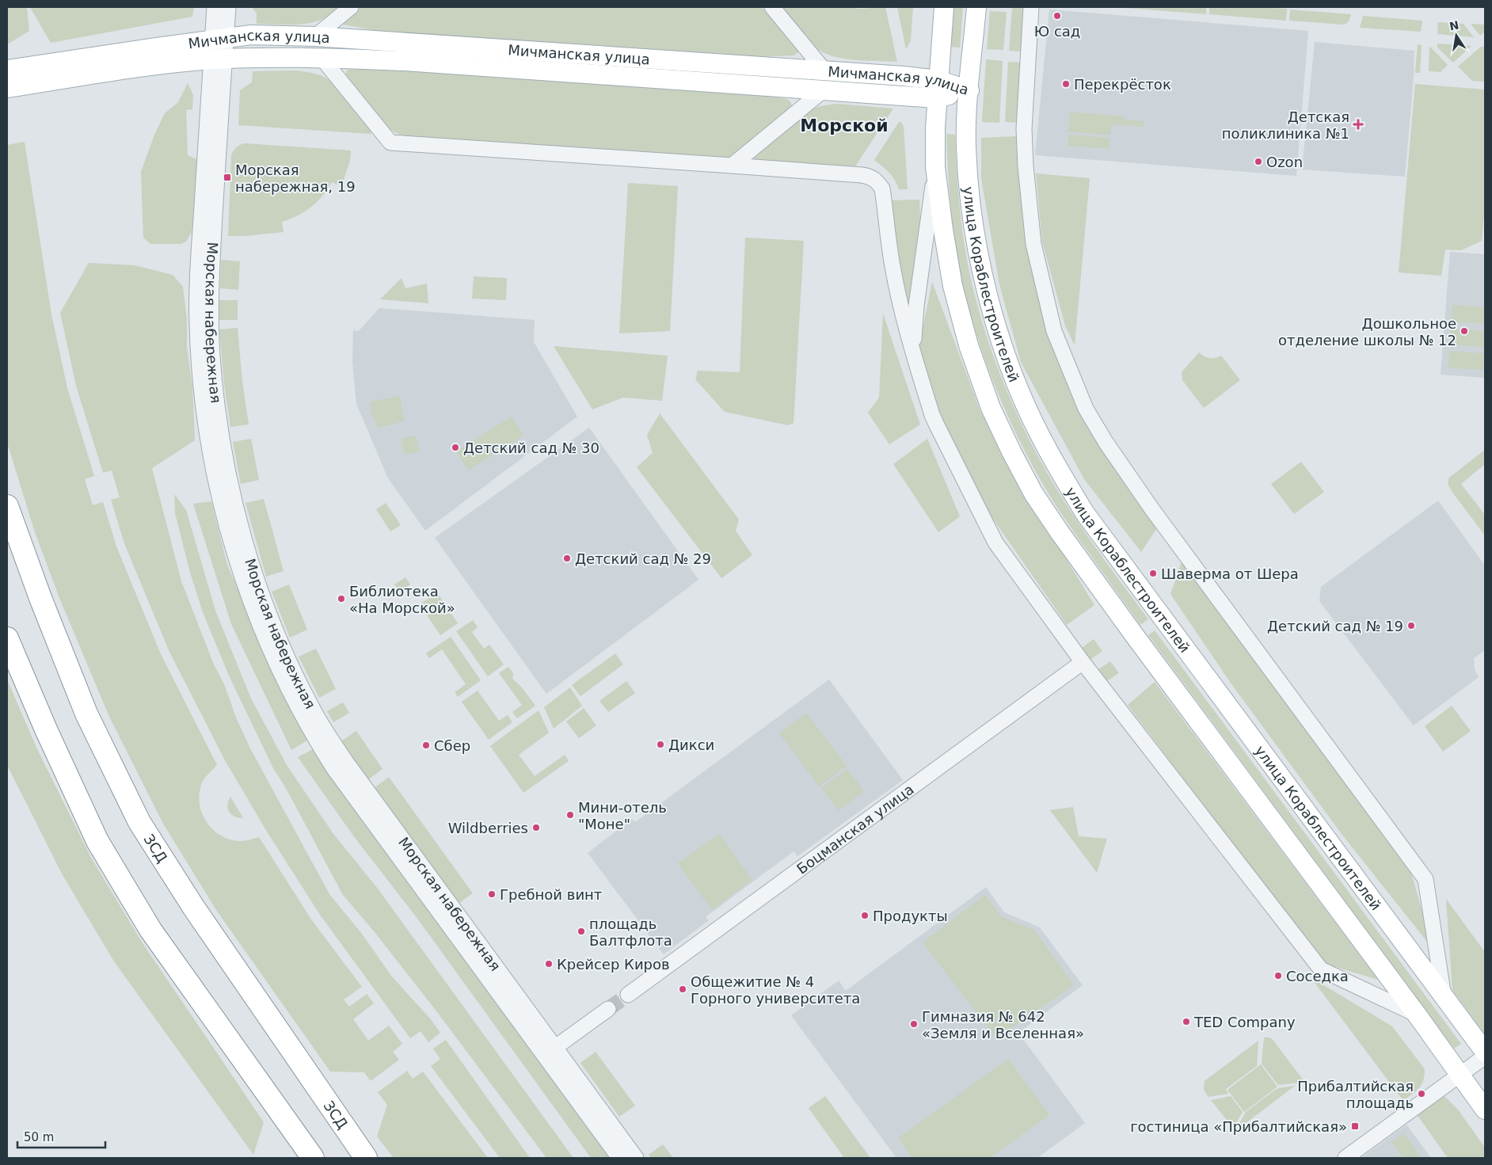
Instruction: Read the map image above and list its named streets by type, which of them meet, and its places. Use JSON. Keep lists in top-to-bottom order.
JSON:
{
  "streets": {
    "highway": ["ЗСД"],
    "main road": ["Мичманская улица", "улица Кораблестроителей"],
    "street": ["Морская набережная", "Боцманская улица"]
  },
  "crossings": [
    ["Мичманская улица", "улица Кораблестроителей"],
    ["Мичманская улица", "Морская набережная"]
  ],
  "districts": ["Морской"],
  "places": {
    "other": [
      "Ю сад",
      "Перекрёсток",
      "Ozon",
      "Дошкольное отделение школы № 12",
      "Детский сад № 30",
      "Детский сад № 29",
      "Шаверма от Шера",
      "Библиотека «На Морской»",
      "Детский сад № 19",
      "Дикси",
      "Сбер",
      "Мини-отель \"Моне\"",
      "Wildberries",
      "Гребной винт",
      "Продукты",
      "площадь Балтфлота",
      "Крейсер Киров",
      "Соседка",
      "Общежитие № 4 Горного университета",
      "TED Company",
      "Гимназия № 642 «Земля и Вселенная»",
      "Прибалтийская площадь"
    ],
    "health": ["Детская поликлиника №1"],
    "transit": ["Морская набережная, 19", "гостиница «Прибалтийская»"]
  },
  "scale_bar": "50 m",
  "north": "top"
}
